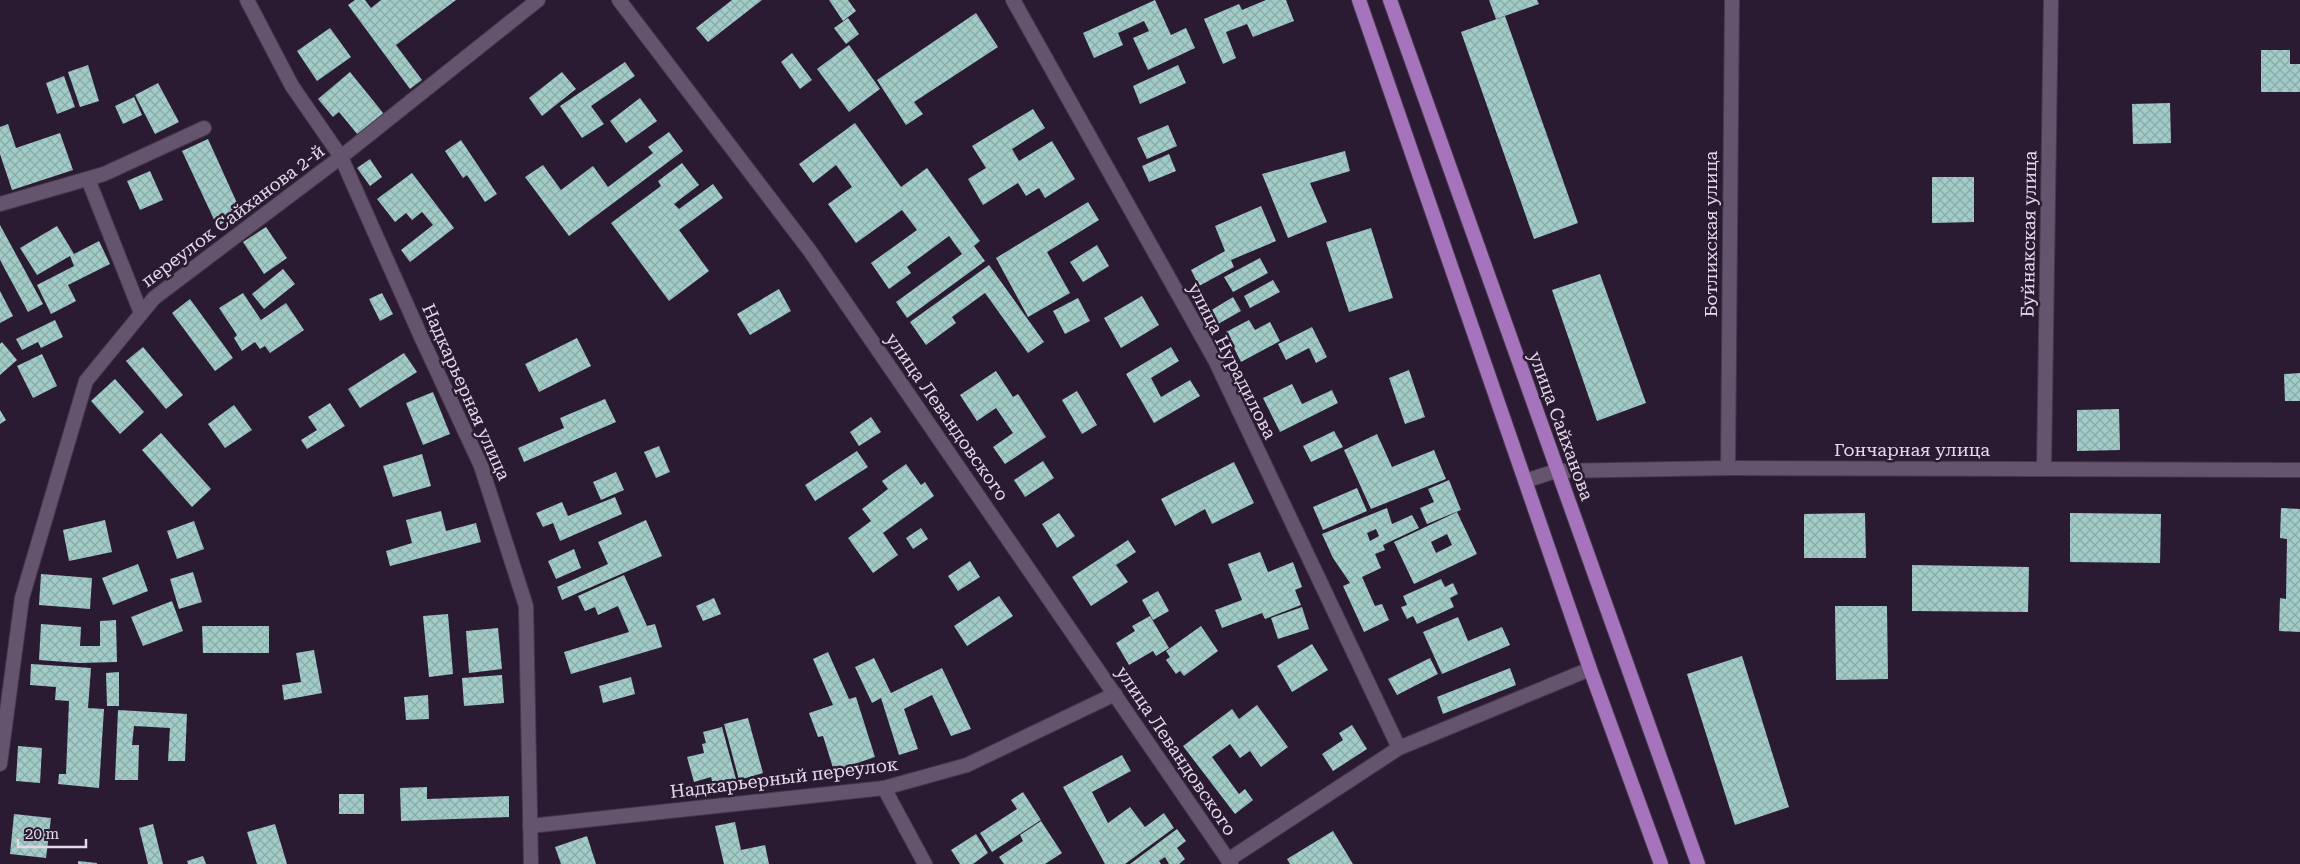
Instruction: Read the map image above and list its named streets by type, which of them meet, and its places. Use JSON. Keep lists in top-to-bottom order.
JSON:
{
  "streets": {
    "main road": ["улица Сайханова"],
    "street": [
      "переулок Сайханова 2-й",
      "Ботлихская улица",
      "Буйнакская улица",
      "улица Нурадилова",
      "Надкарьерная улица",
      "улица Левандовского",
      "Гончарная улица",
      "Надкарьерный переулок"
    ]
  },
  "crossings": [
    ["переулок Сайханова 2-й", "Надкарьерная улица"],
    ["Ботлихская улица", "Гончарная улица"],
    ["Буйнакская улица", "Гончарная улица"],
    ["Надкарьерная улица", "Надкарьерный переулок"],
    ["улица Левандовского", "Надкарьерный переулок"],
    ["улица Сайханова", "Гончарная улица"]
  ],
  "scale_bar": "20 m"
}
